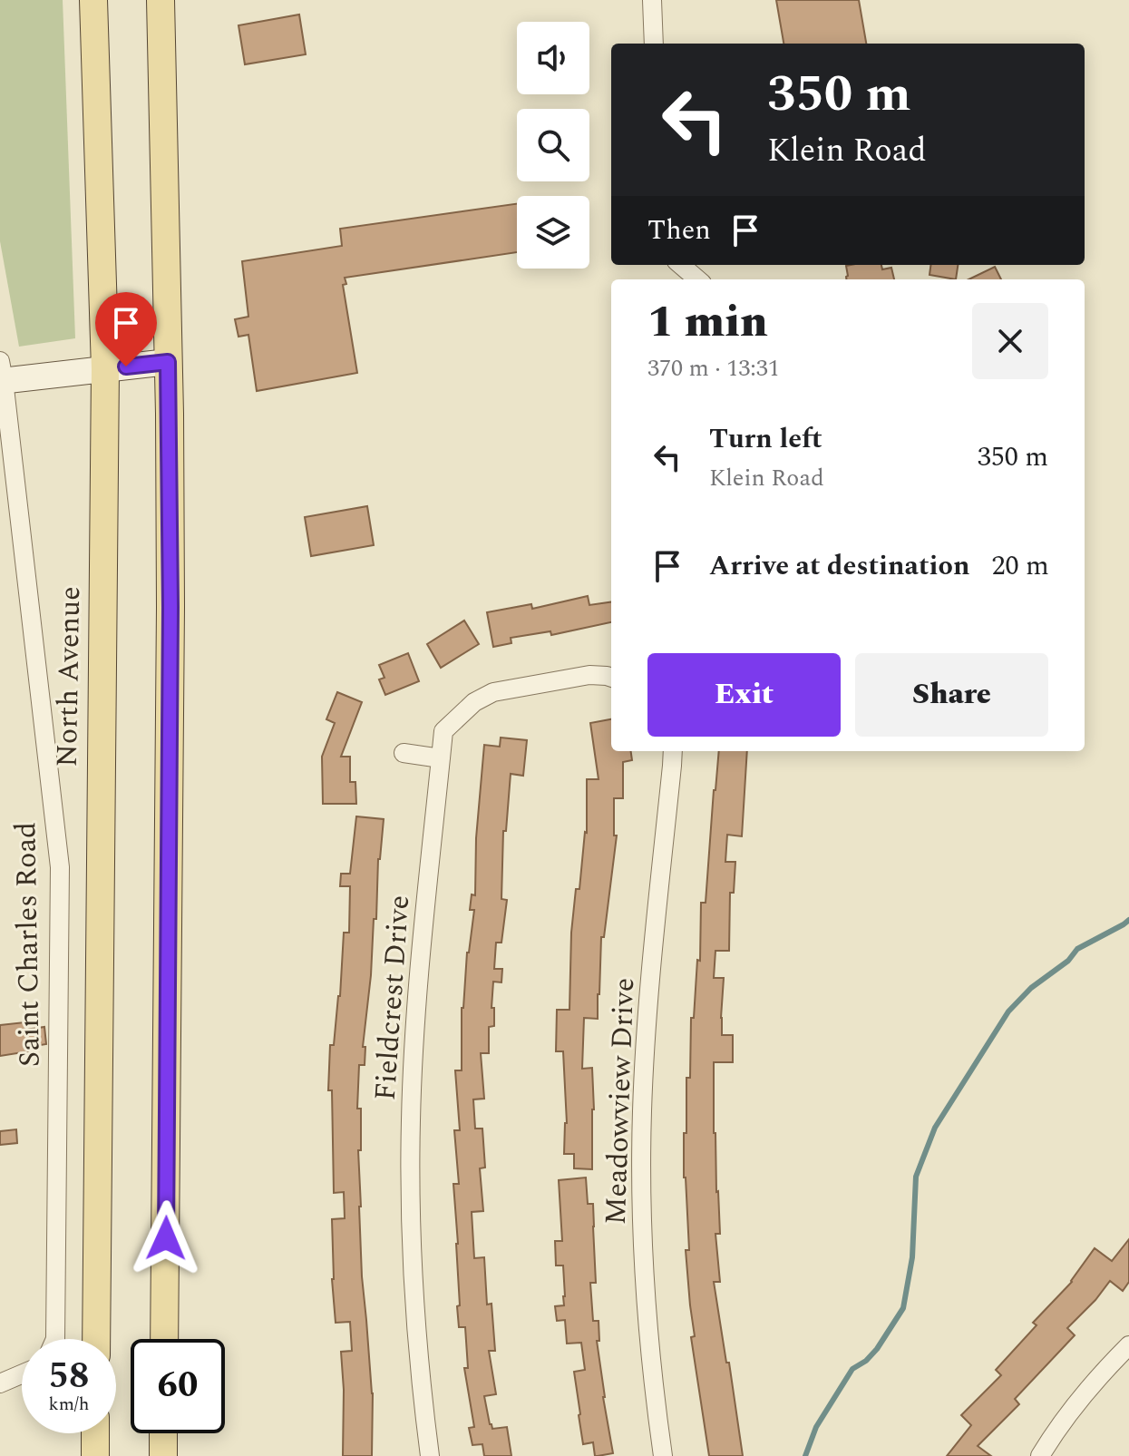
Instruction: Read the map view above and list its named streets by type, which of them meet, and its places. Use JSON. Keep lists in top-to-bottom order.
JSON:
{
  "streets": {
    "main road": ["North Avenue"],
    "street": ["Saint Charles Road", "Fieldcrest Drive", "Meadowview Drive"]
  },
  "page": {
    "turn": ["350 m", "Klein Road"],
    "then": "Then",
    "heading": ["1 min", "370 m · 13:31"],
    "list": [
      {
        "name": "Turn left",
        "note": "Klein Road",
        "value": "350 m"
      },
      {
        "name": "Arrive at destination",
        "value": "20 m"
      }
    ],
    "buttons": ["Exit", "Share"],
    "speed": "58 km/h",
    "limit": "60"
  }
}
